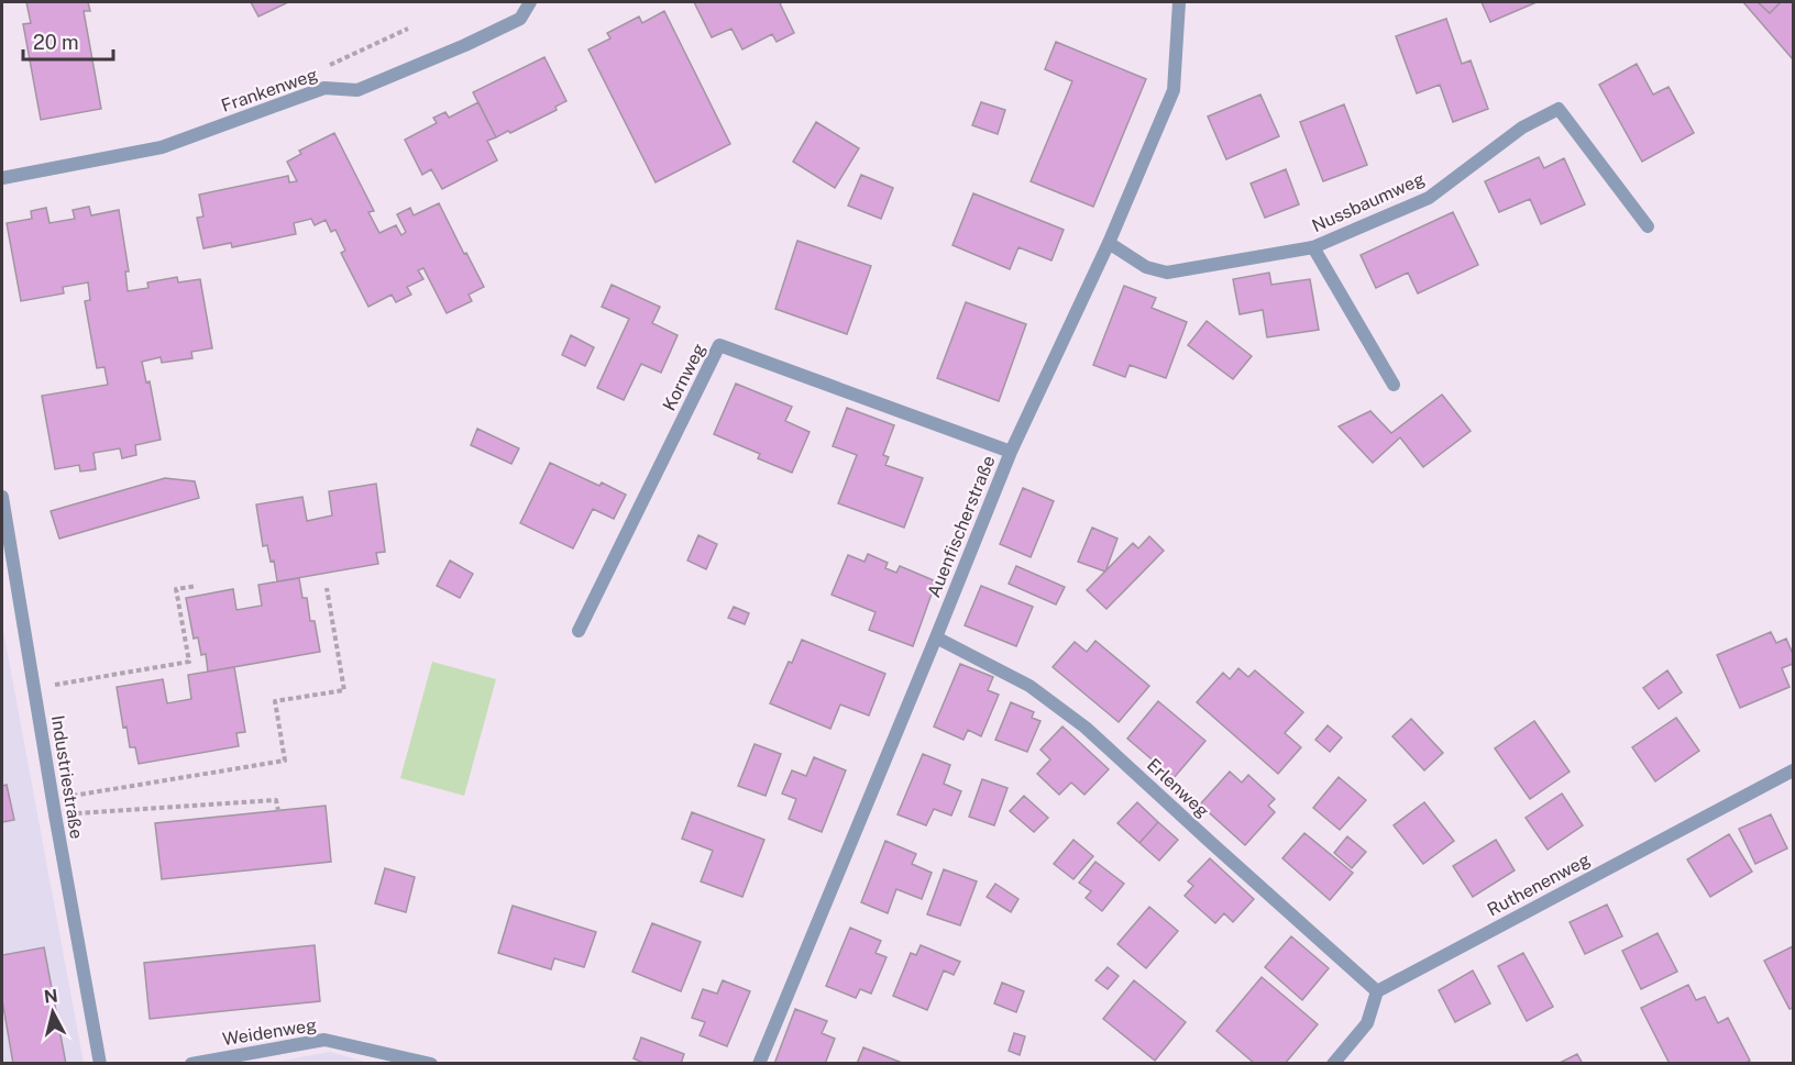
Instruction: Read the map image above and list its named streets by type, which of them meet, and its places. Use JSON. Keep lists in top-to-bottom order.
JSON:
{
  "streets": {
    "street": [
      "Frankenweg",
      "Nussbaumweg",
      "Kornweg",
      "Auenfischerstraße",
      "Industriestraße",
      "Erlenweg",
      "Ruthenenweg",
      "Weidenweg"
    ]
  },
  "crossings": [
    ["Nussbaumweg", "Auenfischerstraße"],
    ["Kornweg", "Auenfischerstraße"],
    ["Auenfischerstraße", "Erlenweg"],
    ["Erlenweg", "Ruthenenweg"]
  ],
  "scale_bar": "20 m",
  "north": "top"
}
